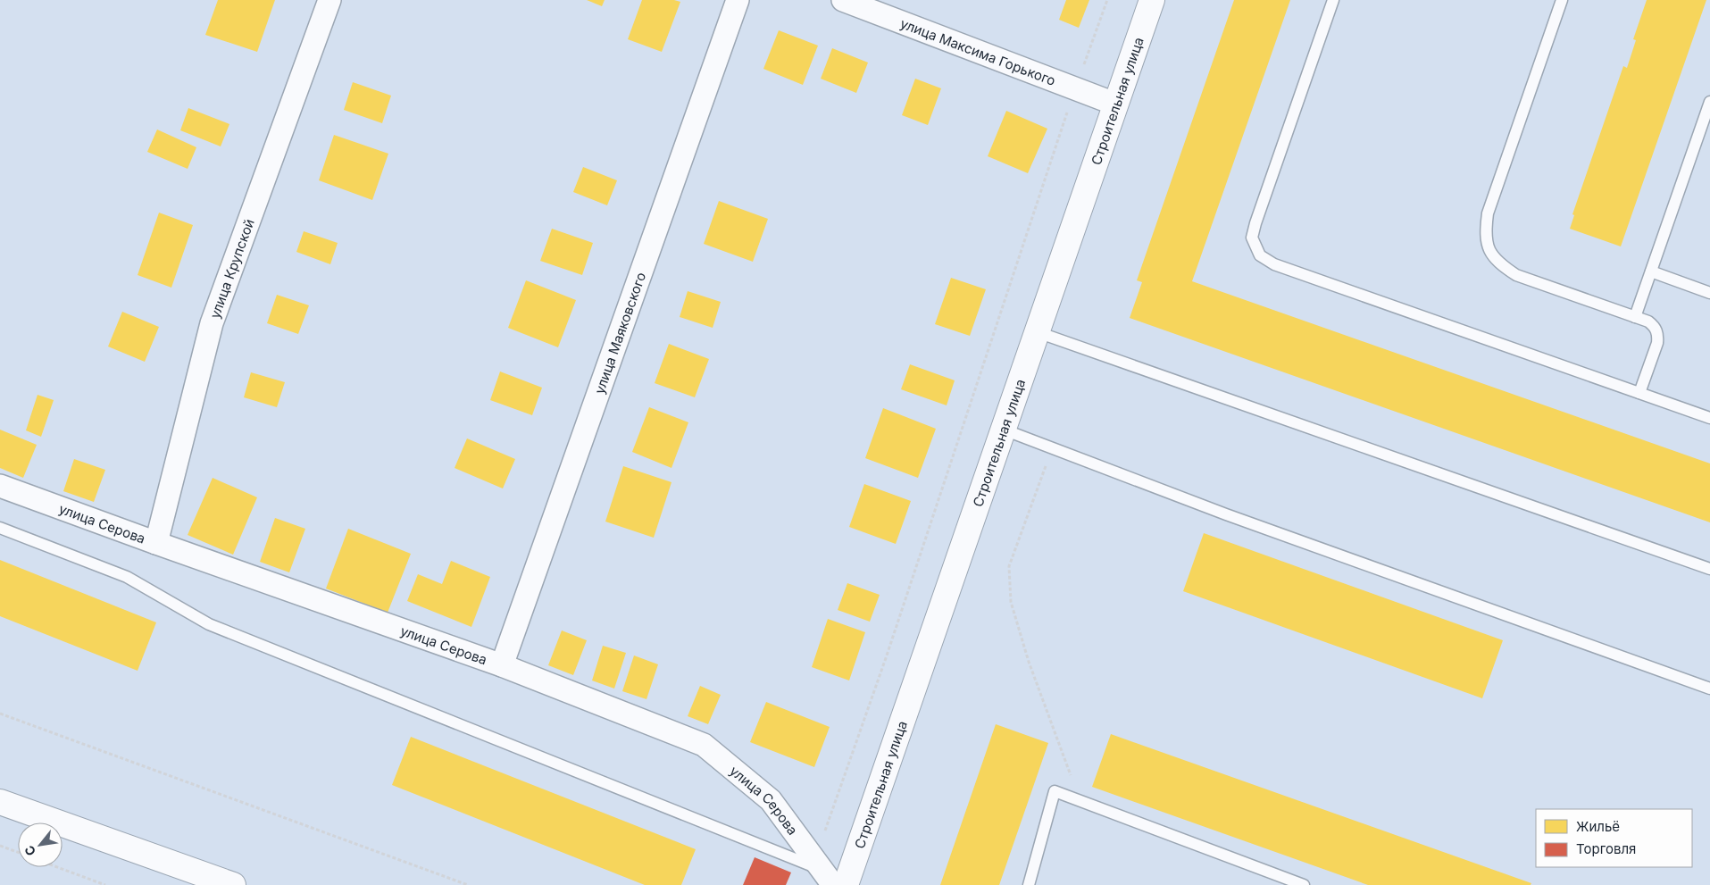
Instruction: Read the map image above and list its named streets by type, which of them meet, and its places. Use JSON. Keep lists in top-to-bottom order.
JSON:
{
  "streets": {
    "street": [
      "улица Максима Горького",
      "Строительная улица",
      "улица Крупской",
      "улица Маяковского",
      "улица Серова"
    ]
  },
  "crossings": [
    ["улица Максима Горького", "Строительная улица"],
    ["улица Крупской", "улица Серова"],
    ["улица Маяковского", "улица Серова"]
  ],
  "legend": ["Жильё", "Торговля"],
  "north": "bottom left"
}
